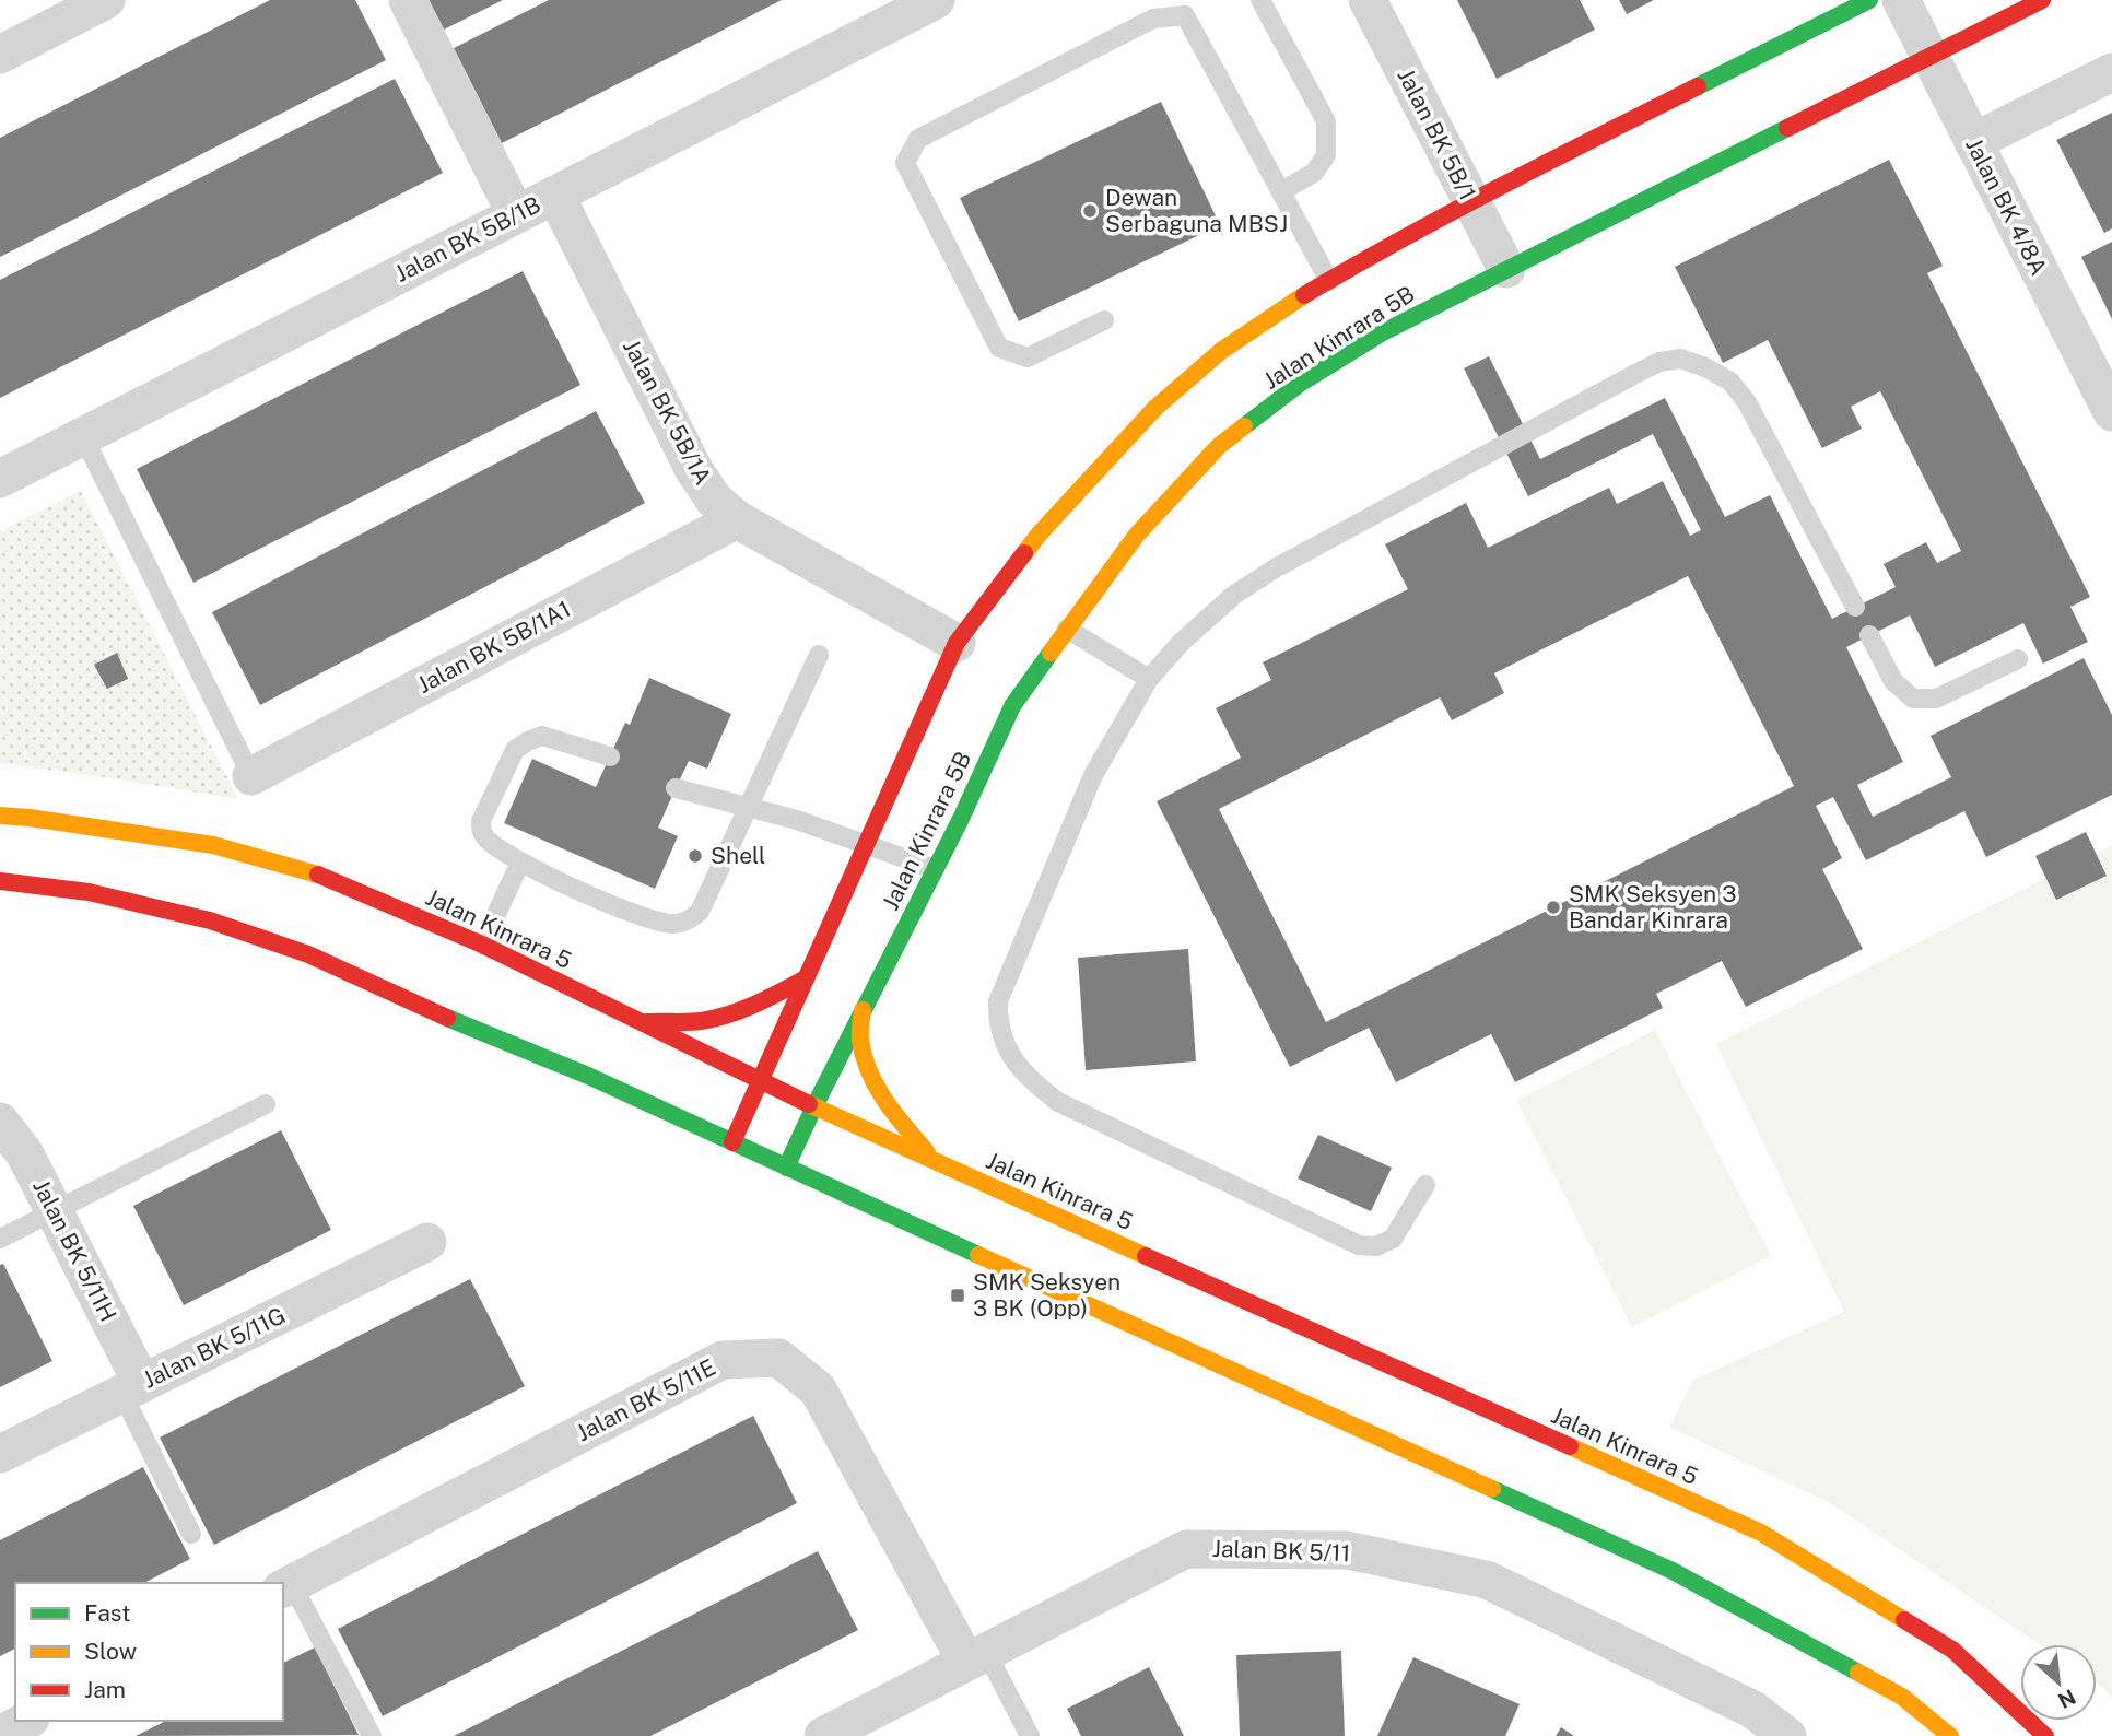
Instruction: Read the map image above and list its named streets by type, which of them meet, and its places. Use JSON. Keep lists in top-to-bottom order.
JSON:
{
  "streets": {
    "main road": ["Jalan Kinrara 5B", "Jalan Kinrara 5"],
    "street": [
      "Jalan BK 5B/1",
      "Jalan BK 4/8A",
      "Jalan BK 5B/1B",
      "Jalan BK 5B/1A",
      "Jalan BK 5B/1A1",
      "Jalan BK 5/11H",
      "Jalan BK 5/11G",
      "Jalan BK 5/11E",
      "Jalan BK 5/11"
    ]
  },
  "crossings": [
    ["Jalan BK 5B/1", "Jalan Kinrara 5B"],
    ["Jalan BK 4/8A", "Jalan Kinrara 5B"],
    ["Jalan BK 5B/1B", "Jalan BK 5B/1A"],
    ["Jalan Kinrara 5B", "Jalan Kinrara 5"],
    ["Jalan BK 5B/1A", "Jalan BK 5B/1A1"],
    ["Jalan BK 5/11H", "Jalan BK 5/11G"],
    ["Jalan BK 5/11E", "Jalan BK 5/11"]
  ],
  "places": {
    "other": ["Dewan Serbaguna MBSJ", "Shell", "SMK Seksyen 3 Bandar Kinrara"],
    "transit": ["SMK Seksyen 3 BK (Opp)"]
  },
  "legend": ["Fast", "Slow", "Jam"],
  "north": "bottom right"
}
